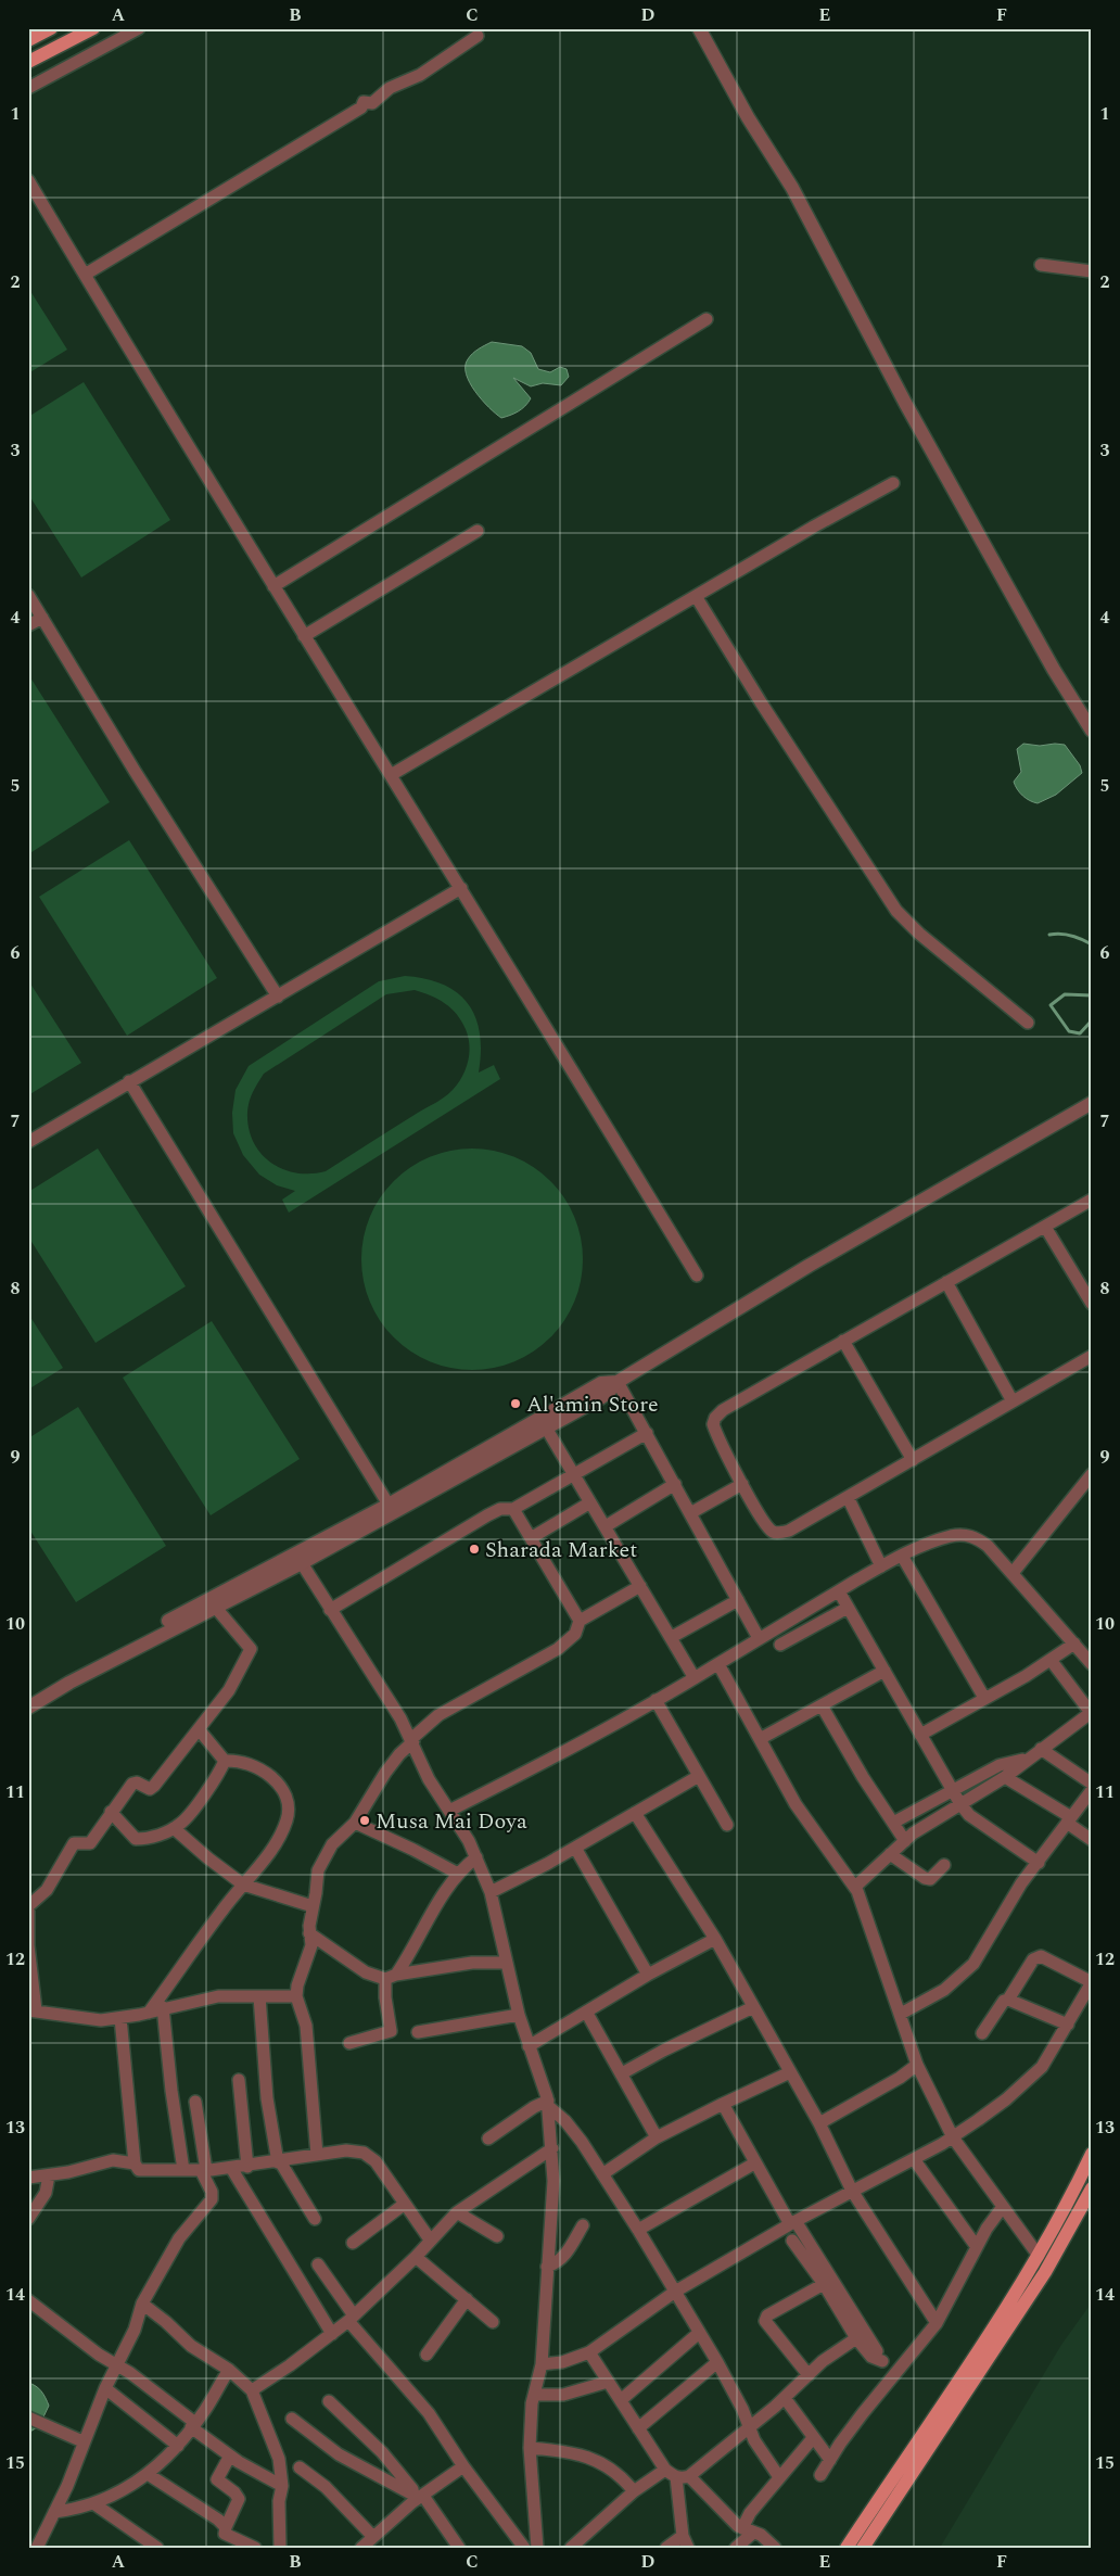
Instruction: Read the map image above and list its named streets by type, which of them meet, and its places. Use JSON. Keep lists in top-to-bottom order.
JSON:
{
  "places": ["Al'amin Store", "Sharada Market", "Musa Mai Doya"],
  "grid": {
    "columns": [
      "A",
      "B",
      "C",
      "D",
      "E",
      "F"
    ],
    "rows": [
      "1",
      "2",
      "3",
      "4",
      "5",
      "6",
      "7",
      "8",
      "9",
      "10",
      "11",
      "12",
      "13",
      "14",
      "15"
    ]
  }
}
